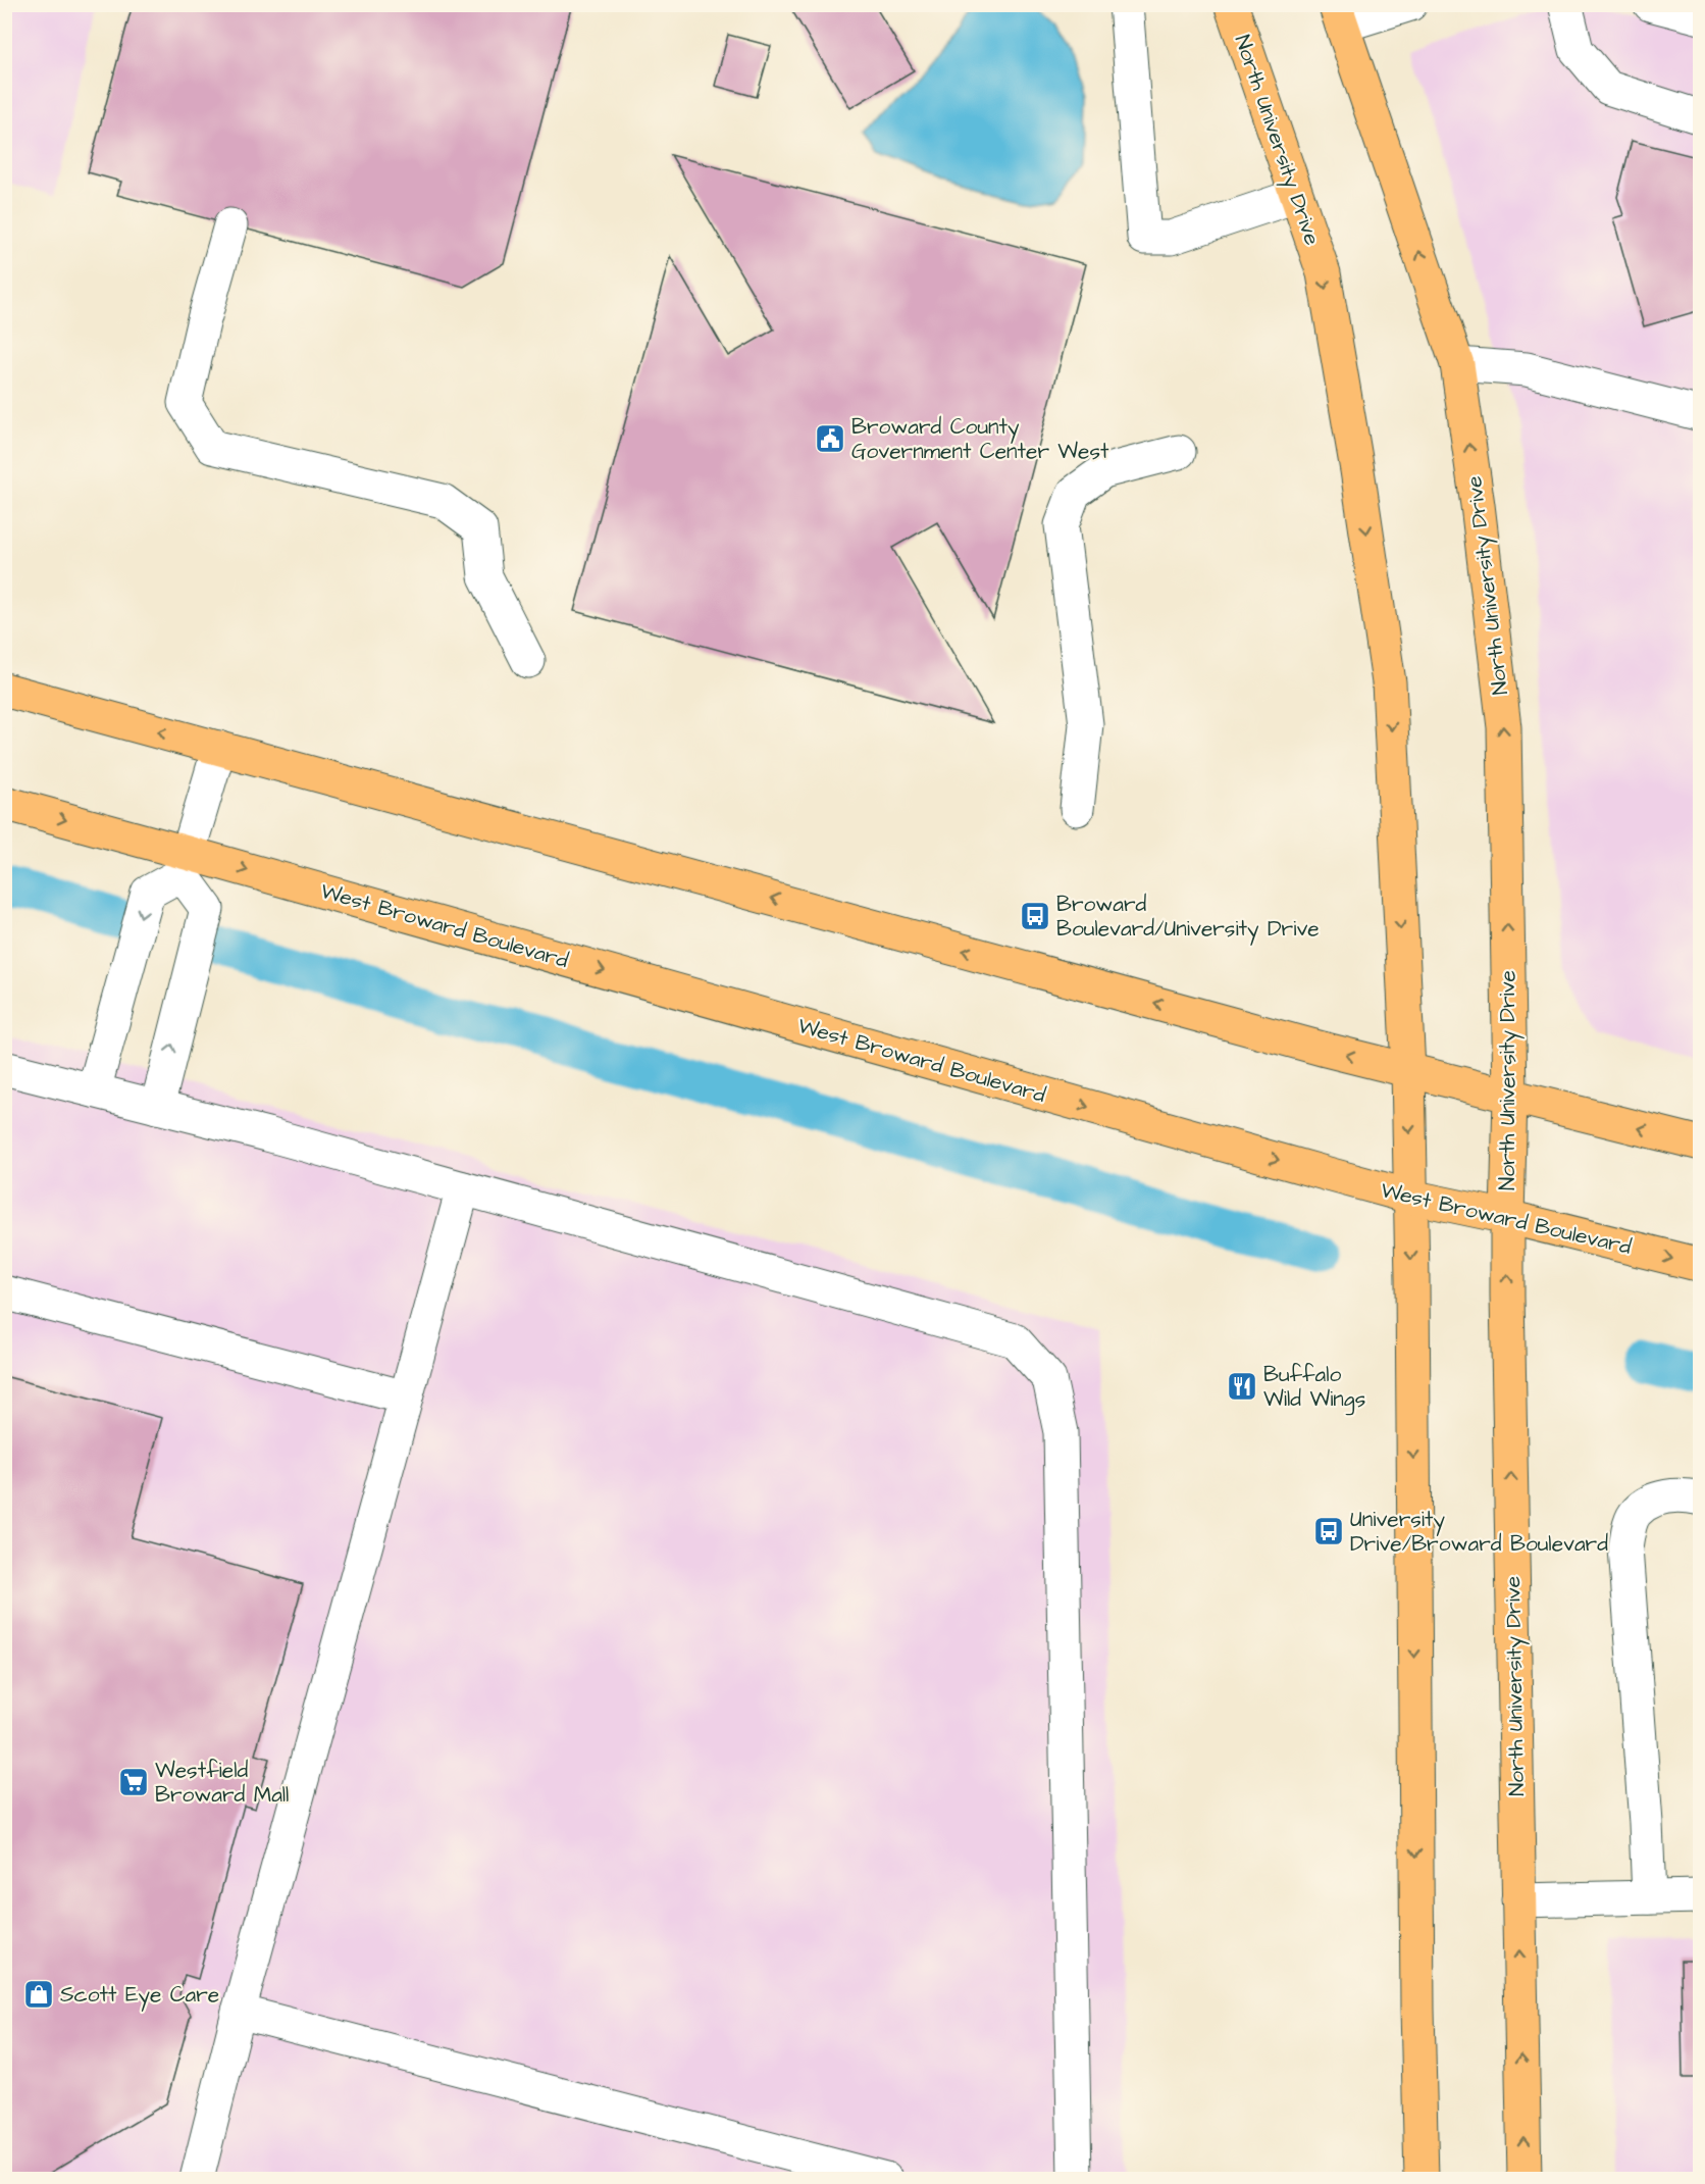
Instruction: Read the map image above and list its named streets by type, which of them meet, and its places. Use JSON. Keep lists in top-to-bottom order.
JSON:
{
  "streets": {
    "main road": ["North University Drive", "West Broward Boulevard"]
  },
  "crossings": [
    ["North University Drive", "West Broward Boulevard"]
  ],
  "places": {
    "public building": ["Broward County Government Center West"],
    "bus stop": ["Broward Boulevard/University Drive", "University Drive/Broward Boulevard"],
    "restaurant": ["Buffalo Wild Wings"],
    "supermarket": ["Westfield Broward Mall"],
    "shop": ["Scott Eye Care"]
  }
}
